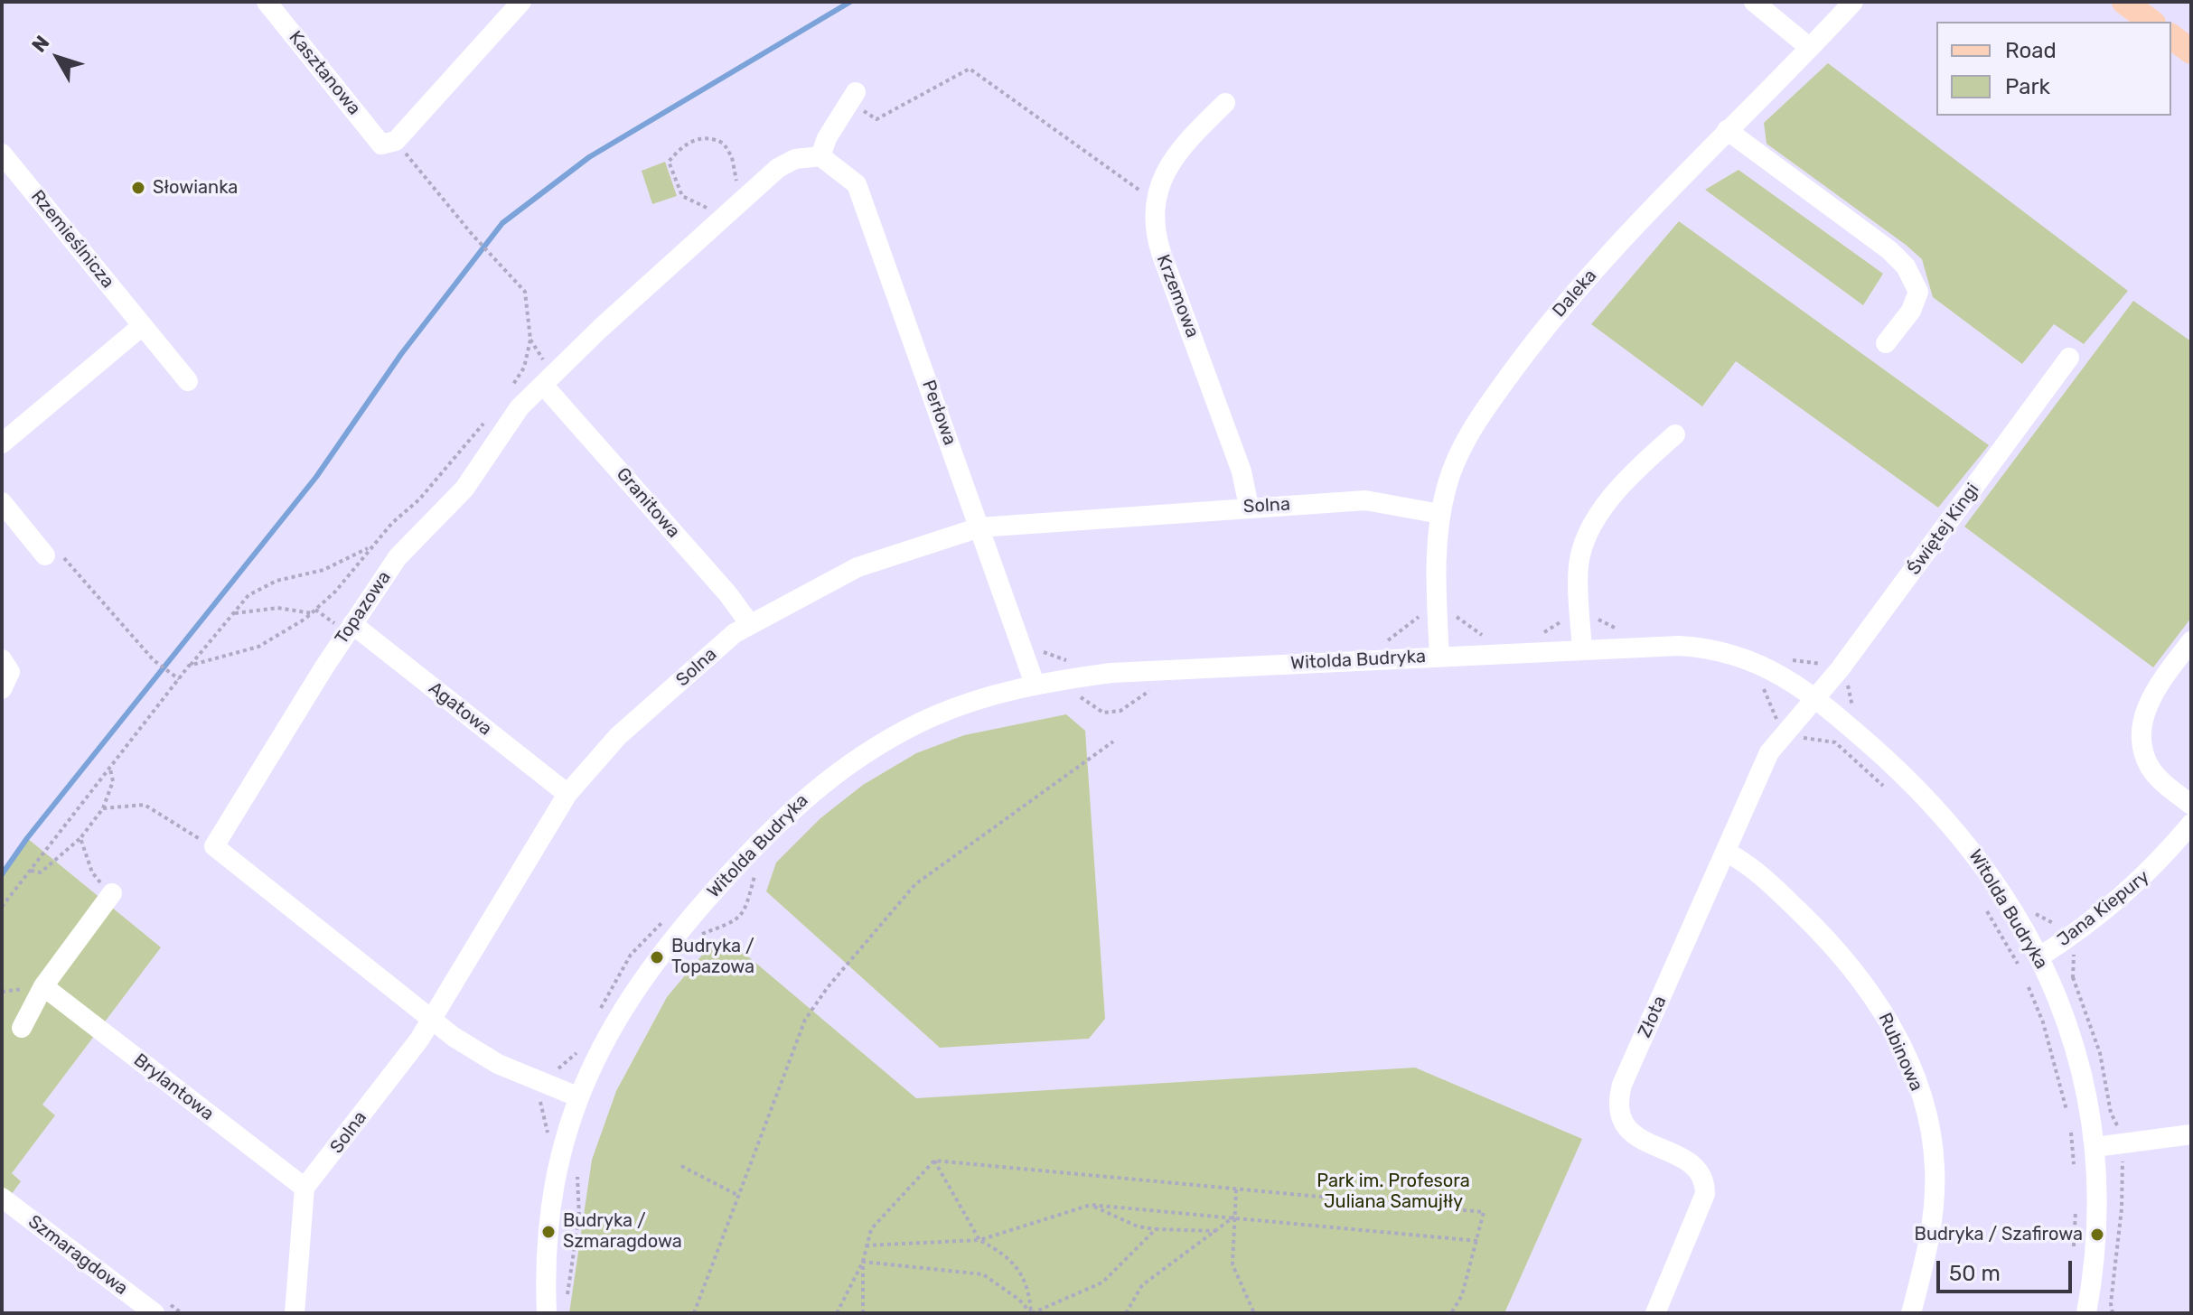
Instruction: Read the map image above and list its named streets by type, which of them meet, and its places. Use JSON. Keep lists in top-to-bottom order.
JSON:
{
  "streets": {
    "street": [
      "Kasztanowa",
      "Rzemieślnicza",
      "Daleka",
      "Krzemowa",
      "Perłowa",
      "Granitowa",
      "Solna",
      "Świętej Kingi",
      "Topazowa",
      "Witolda Budryka",
      "Agatowa",
      "Jana Kiepury",
      "Złota",
      "Rubinowa",
      "Brylantowa",
      "Szmaragdowa"
    ]
  },
  "crossings": [
    ["Daleka", "Solna"],
    ["Daleka", "Witolda Budryka"],
    ["Krzemowa", "Solna"],
    ["Perłowa", "Solna"],
    ["Perłowa", "Topazowa"],
    ["Perłowa", "Witolda Budryka"],
    ["Granitowa", "Solna"],
    ["Granitowa", "Topazowa"],
    ["Solna", "Agatowa"],
    ["Solna", "Brylantowa"],
    ["Świętej Kingi", "Witolda Budryka"],
    ["Świętej Kingi", "Złota"],
    ["Topazowa", "Agatowa"],
    ["Witolda Budryka", "Jana Kiepury"],
    ["Witolda Budryka", "Złota"],
    ["Złota", "Rubinowa"]
  ],
  "parks": ["Park im. Profesora Juliana Samujłły"],
  "places": [
    "Słowianka",
    "Budryka / Topazowa",
    "Budryka / Szmaragdowa",
    "Budryka / Szafirowa"
  ],
  "legend": ["Road", "Park"],
  "scale_bar": "50 m",
  "north": "top left"
}
